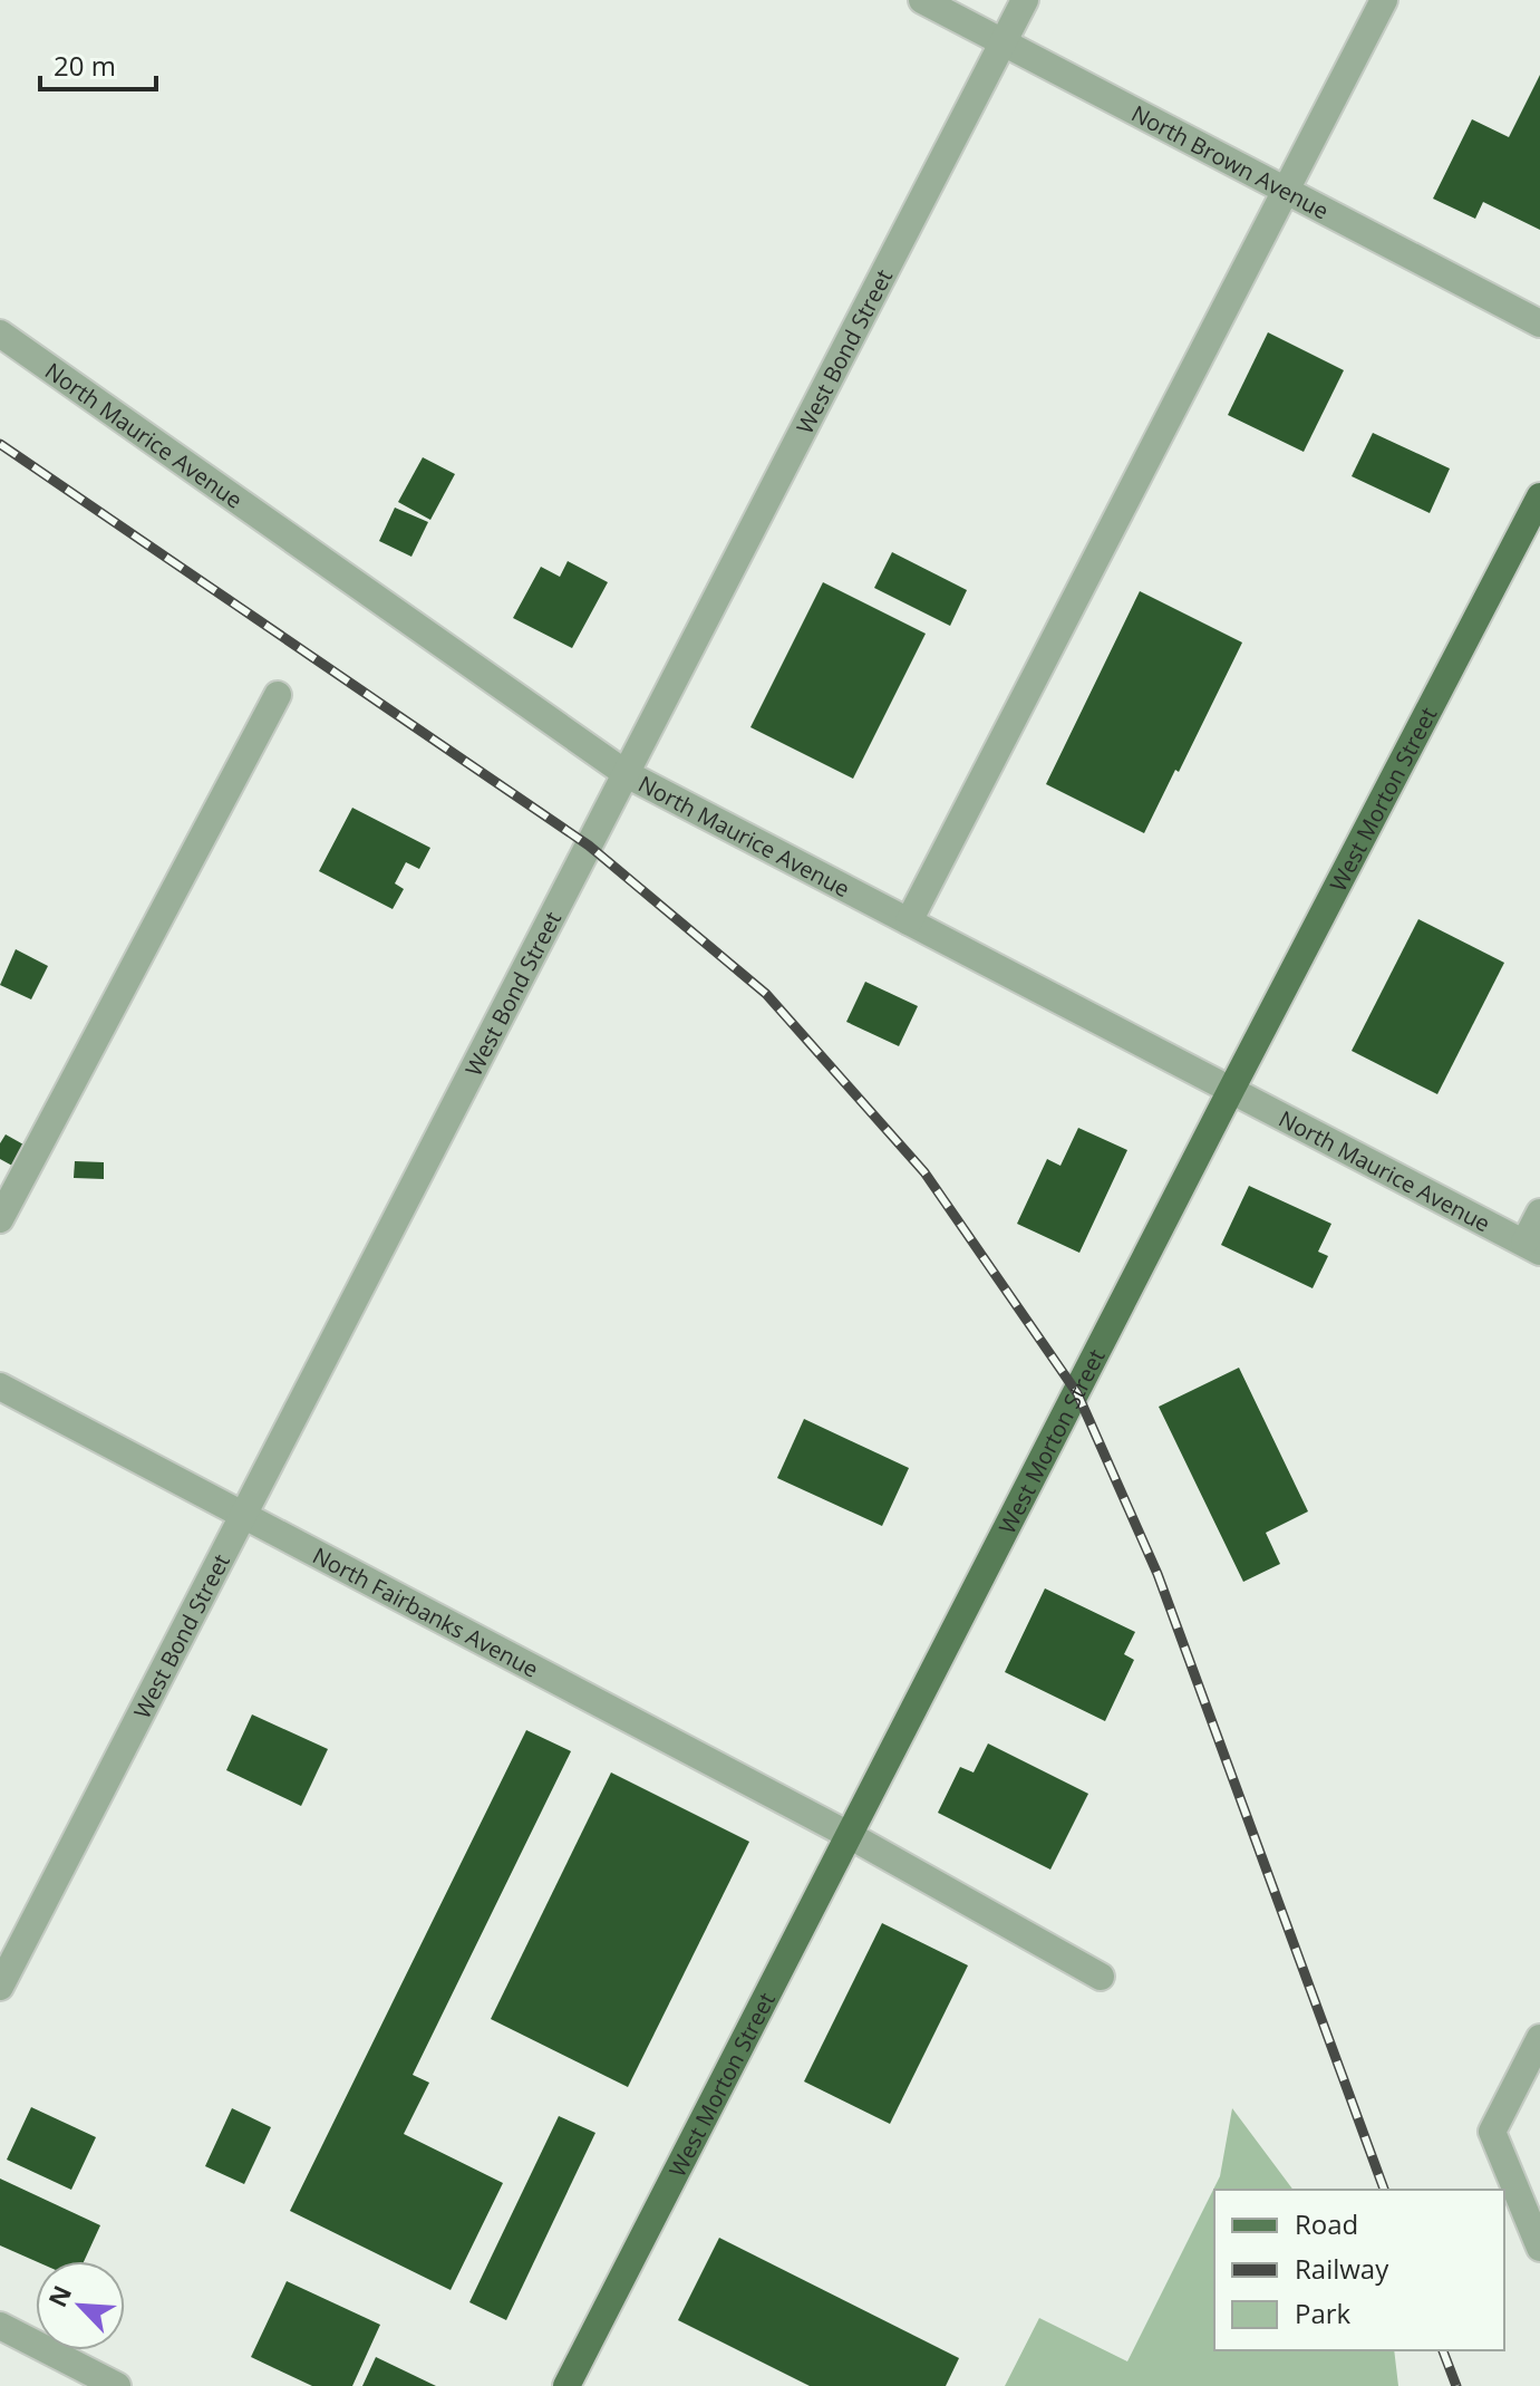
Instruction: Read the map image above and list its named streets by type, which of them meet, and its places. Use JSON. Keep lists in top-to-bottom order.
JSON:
{
  "streets": {
    "main road": ["West Morton Street"],
    "street": [
      "North Brown Avenue",
      "West Bond Street",
      "North Maurice Avenue",
      "North Fairbanks Avenue"
    ]
  },
  "crossings": [
    ["North Brown Avenue", "West Bond Street"],
    ["West Bond Street", "North Maurice Avenue"],
    ["West Bond Street", "North Fairbanks Avenue"],
    ["North Maurice Avenue", "West Morton Street"],
    ["West Morton Street", "North Fairbanks Avenue"]
  ],
  "legend": ["Road", "Railway", "Park"],
  "scale_bar": "20 m",
  "north": "top left"
}
